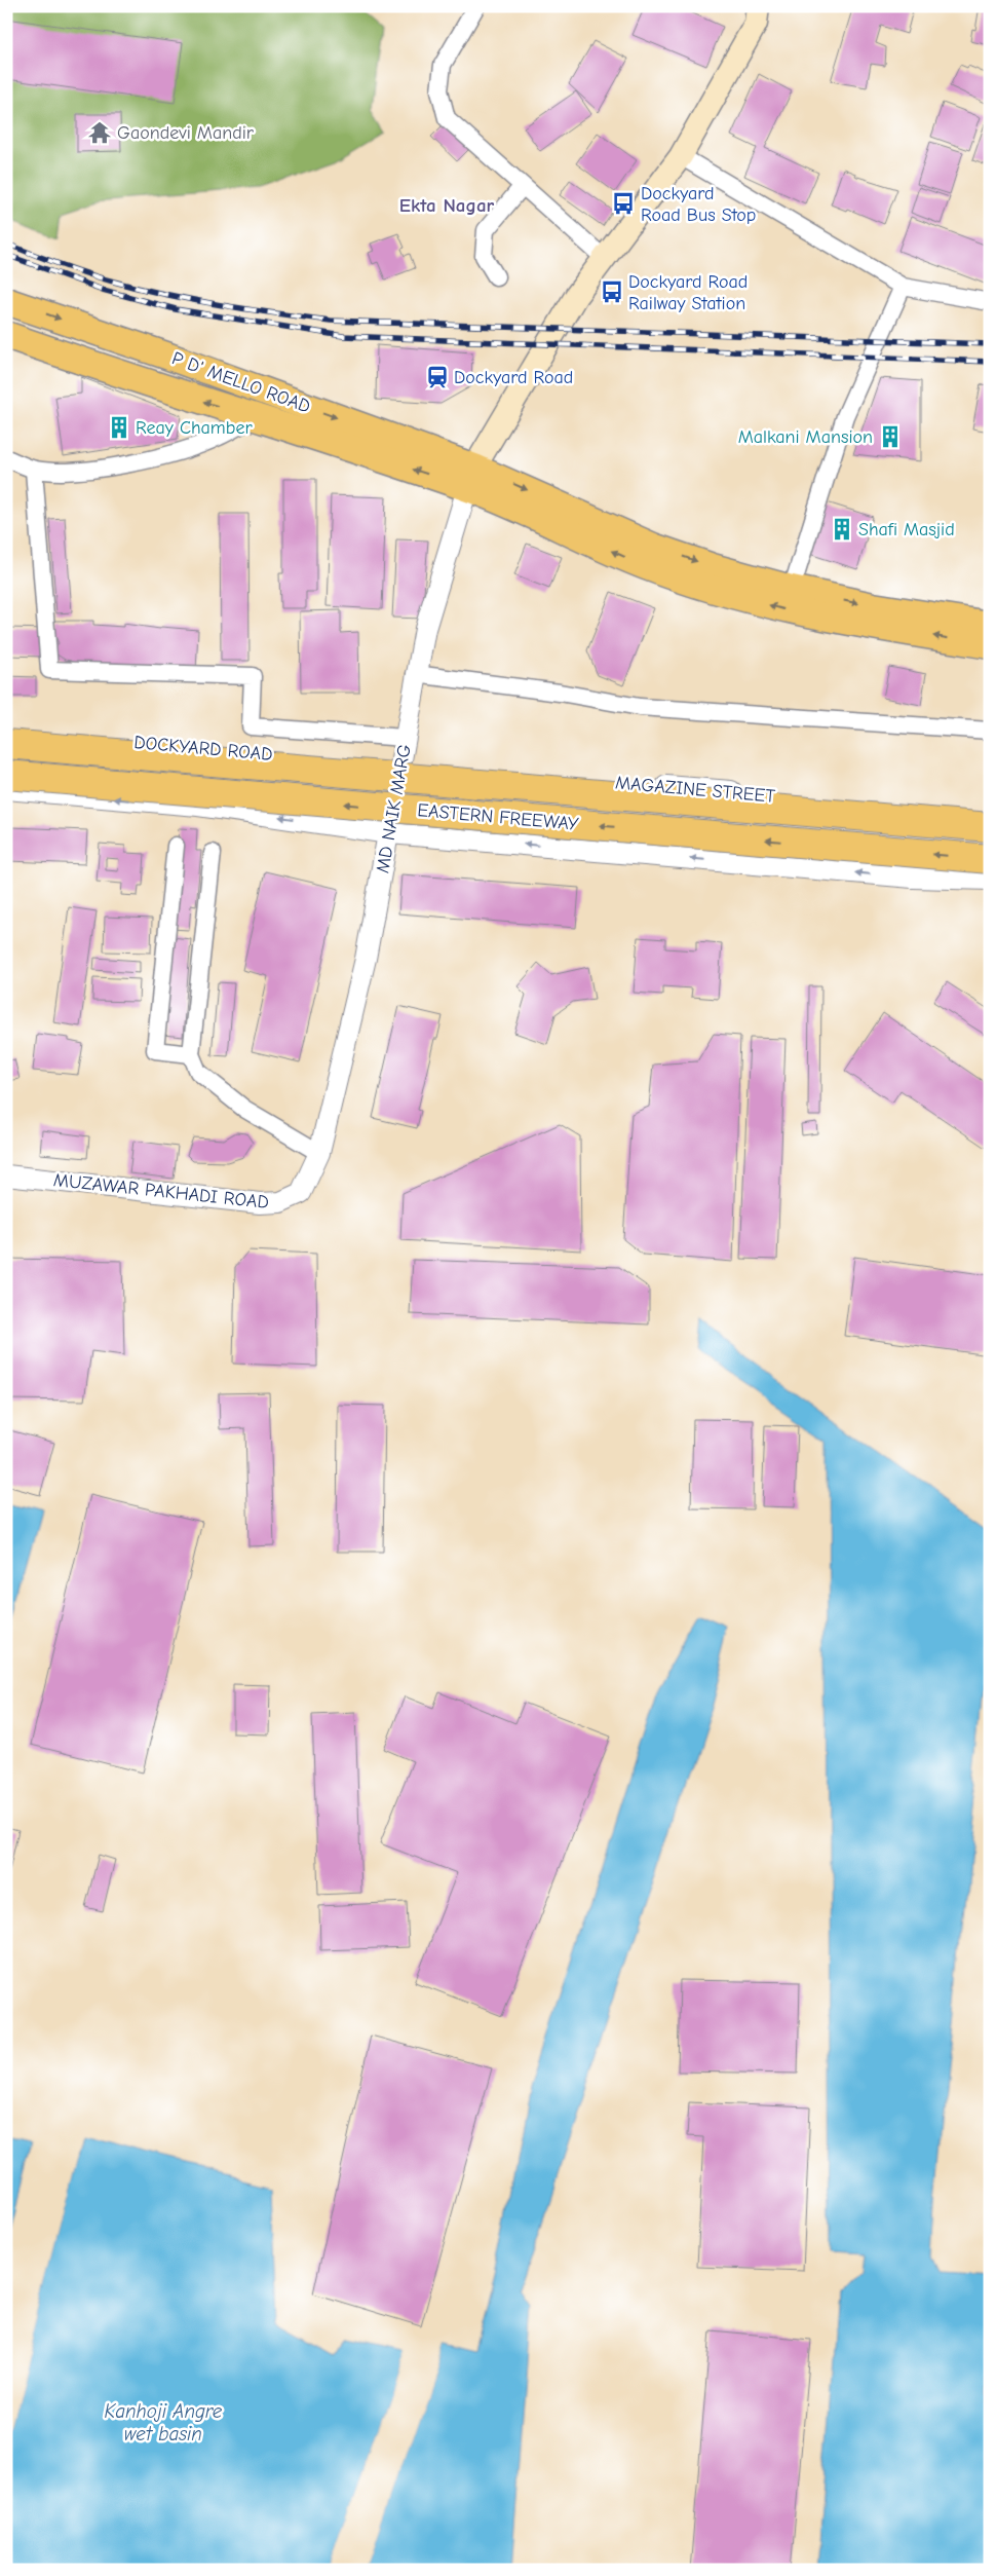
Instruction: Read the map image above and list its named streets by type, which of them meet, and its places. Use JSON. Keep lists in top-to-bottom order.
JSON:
{
  "streets": {
    "highway": ["EASTERN FREEWAY"],
    "main road": ["P D' MELLO ROAD"],
    "street": [
      "DOCKYARD ROAD",
      "MAGAZINE STREET",
      "MD NAIK MARG",
      "MUZAWAR PAKHADI ROAD"
    ]
  },
  "crossings": [
    ["P D' MELLO ROAD", "MD NAIK MARG"],
    ["DOCKYARD ROAD", "MAGAZINE STREET"],
    ["DOCKYARD ROAD", "MD NAIK MARG"],
    ["MAGAZINE STREET", "MD NAIK MARG"],
    ["MD NAIK MARG", "MUZAWAR PAKHADI ROAD"]
  ],
  "districts": ["Ekta Nagar"],
  "water": ["Kanhoji Angre wet basin"],
  "places": {
    "temple": ["Gaondevi Mandir"],
    "bus stop": ["Dockyard Road Bus Stop", "Dockyard Road Railway Station"],
    "station": ["Dockyard Road"],
    "building": ["Reay Chamber", "Malkani Mansion", "Shafi Masjid"]
  }
}
